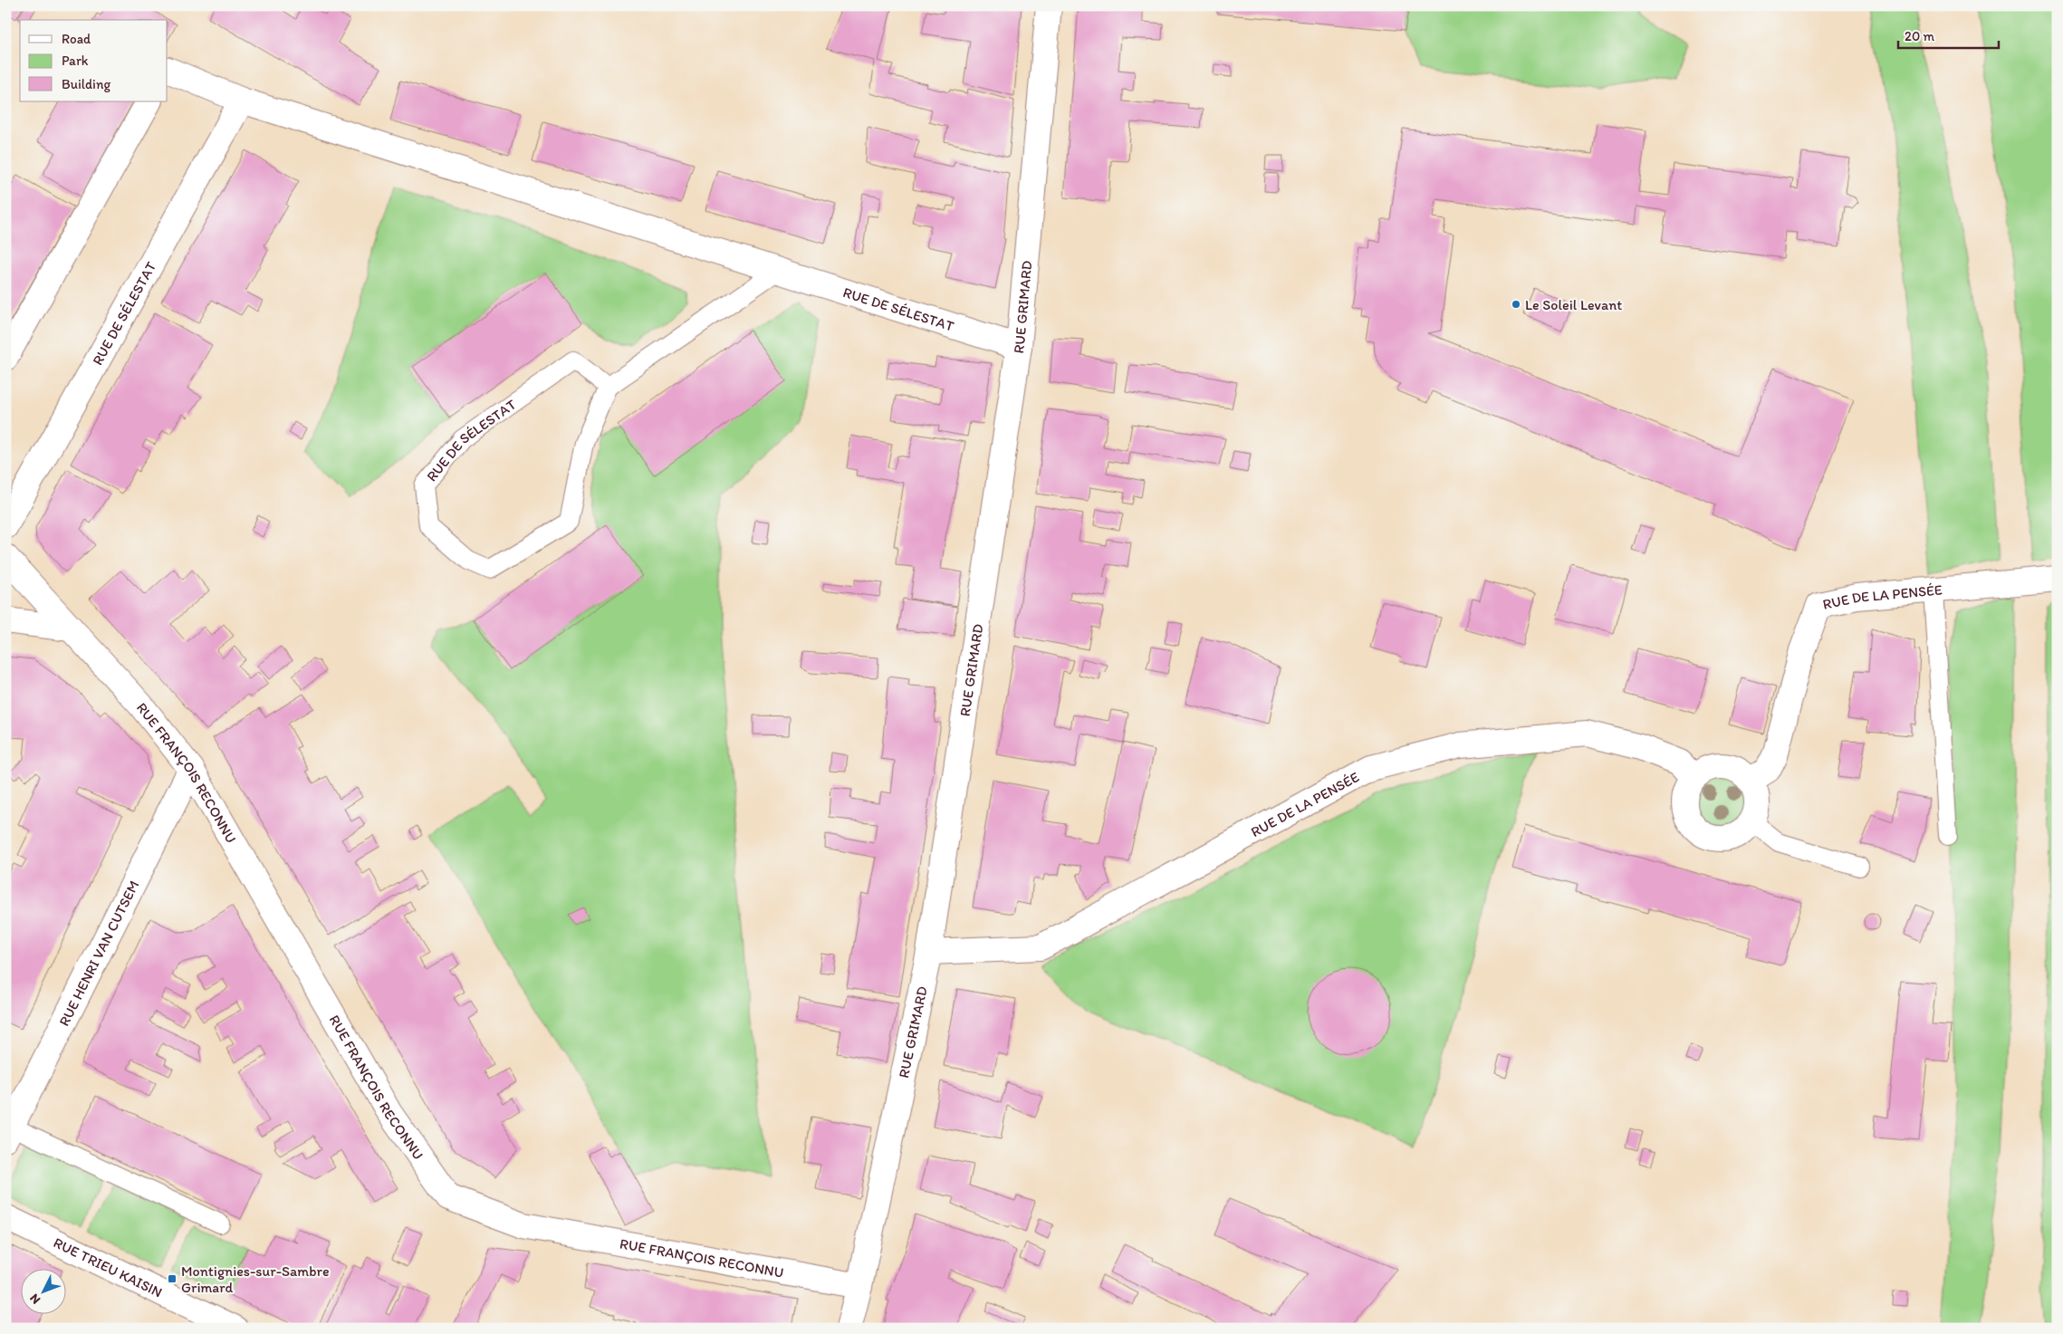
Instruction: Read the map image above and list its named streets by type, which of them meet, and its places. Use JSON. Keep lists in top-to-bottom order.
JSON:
{
  "streets": {
    "street": [
      "RUE GRIMARD",
      "RUE DE SÉLESTAT",
      "RUE DE LA PENSÉE",
      "RUE FRANÇOIS RECONNU",
      "RUE HENRI VAN CUTSEM",
      "RUE TRIEU KAISIN"
    ]
  },
  "crossings": [
    ["RUE GRIMARD", "RUE DE SÉLESTAT"],
    ["RUE GRIMARD", "RUE DE LA PENSÉE"],
    ["RUE GRIMARD", "RUE FRANÇOIS RECONNU"],
    ["RUE FRANÇOIS RECONNU", "RUE HENRI VAN CUTSEM"]
  ],
  "places": {
    "other": ["Le Soleil Levant"],
    "transit": ["Montignies-sur-Sambre Grimard"]
  },
  "legend": ["Road", "Park", "Building"],
  "scale_bar": "20 m",
  "north": "bottom left"
}
